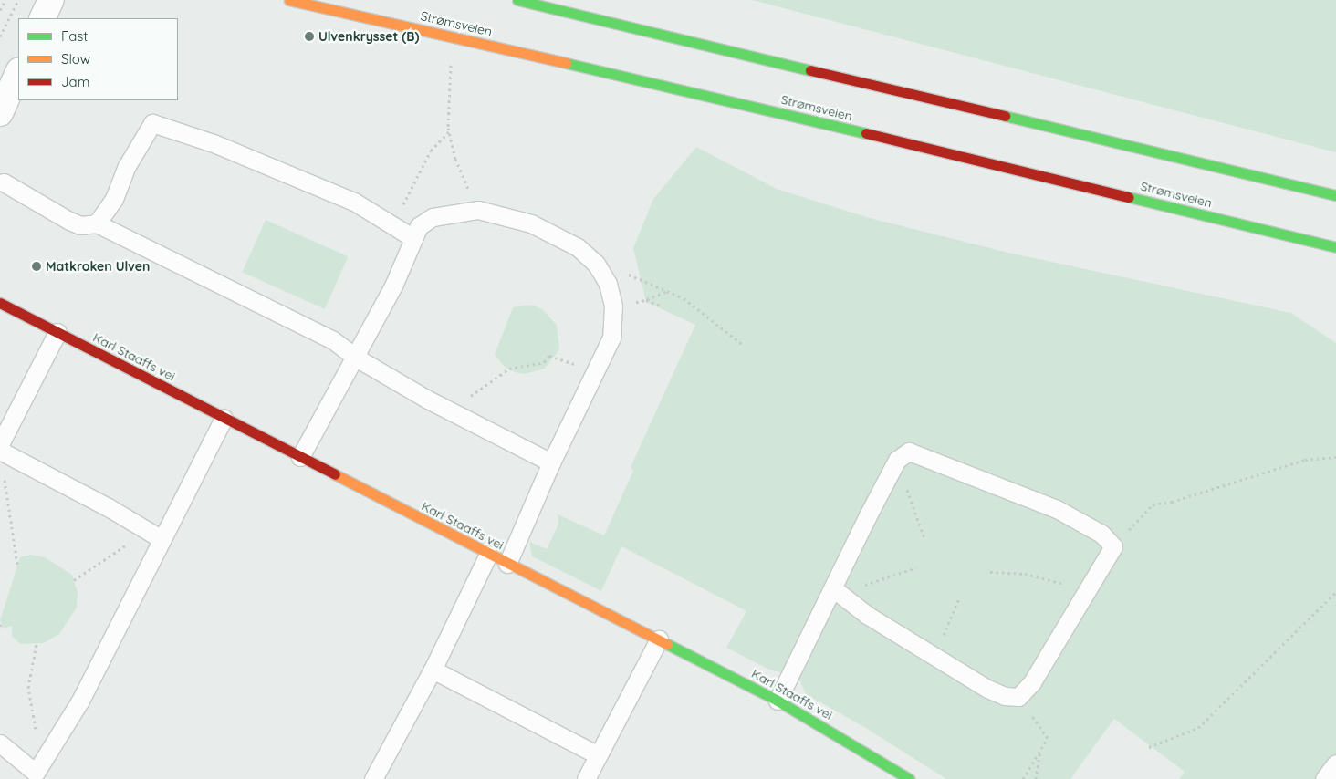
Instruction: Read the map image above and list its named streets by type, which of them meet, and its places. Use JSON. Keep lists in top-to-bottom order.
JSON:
{
  "streets": {
    "main road": ["Strømsveien", "Karl Staaffs vei"]
  },
  "places": ["Ulvenkrysset (B)", "Matkroken Ulven"],
  "legend": ["Fast", "Slow", "Jam"]
}
